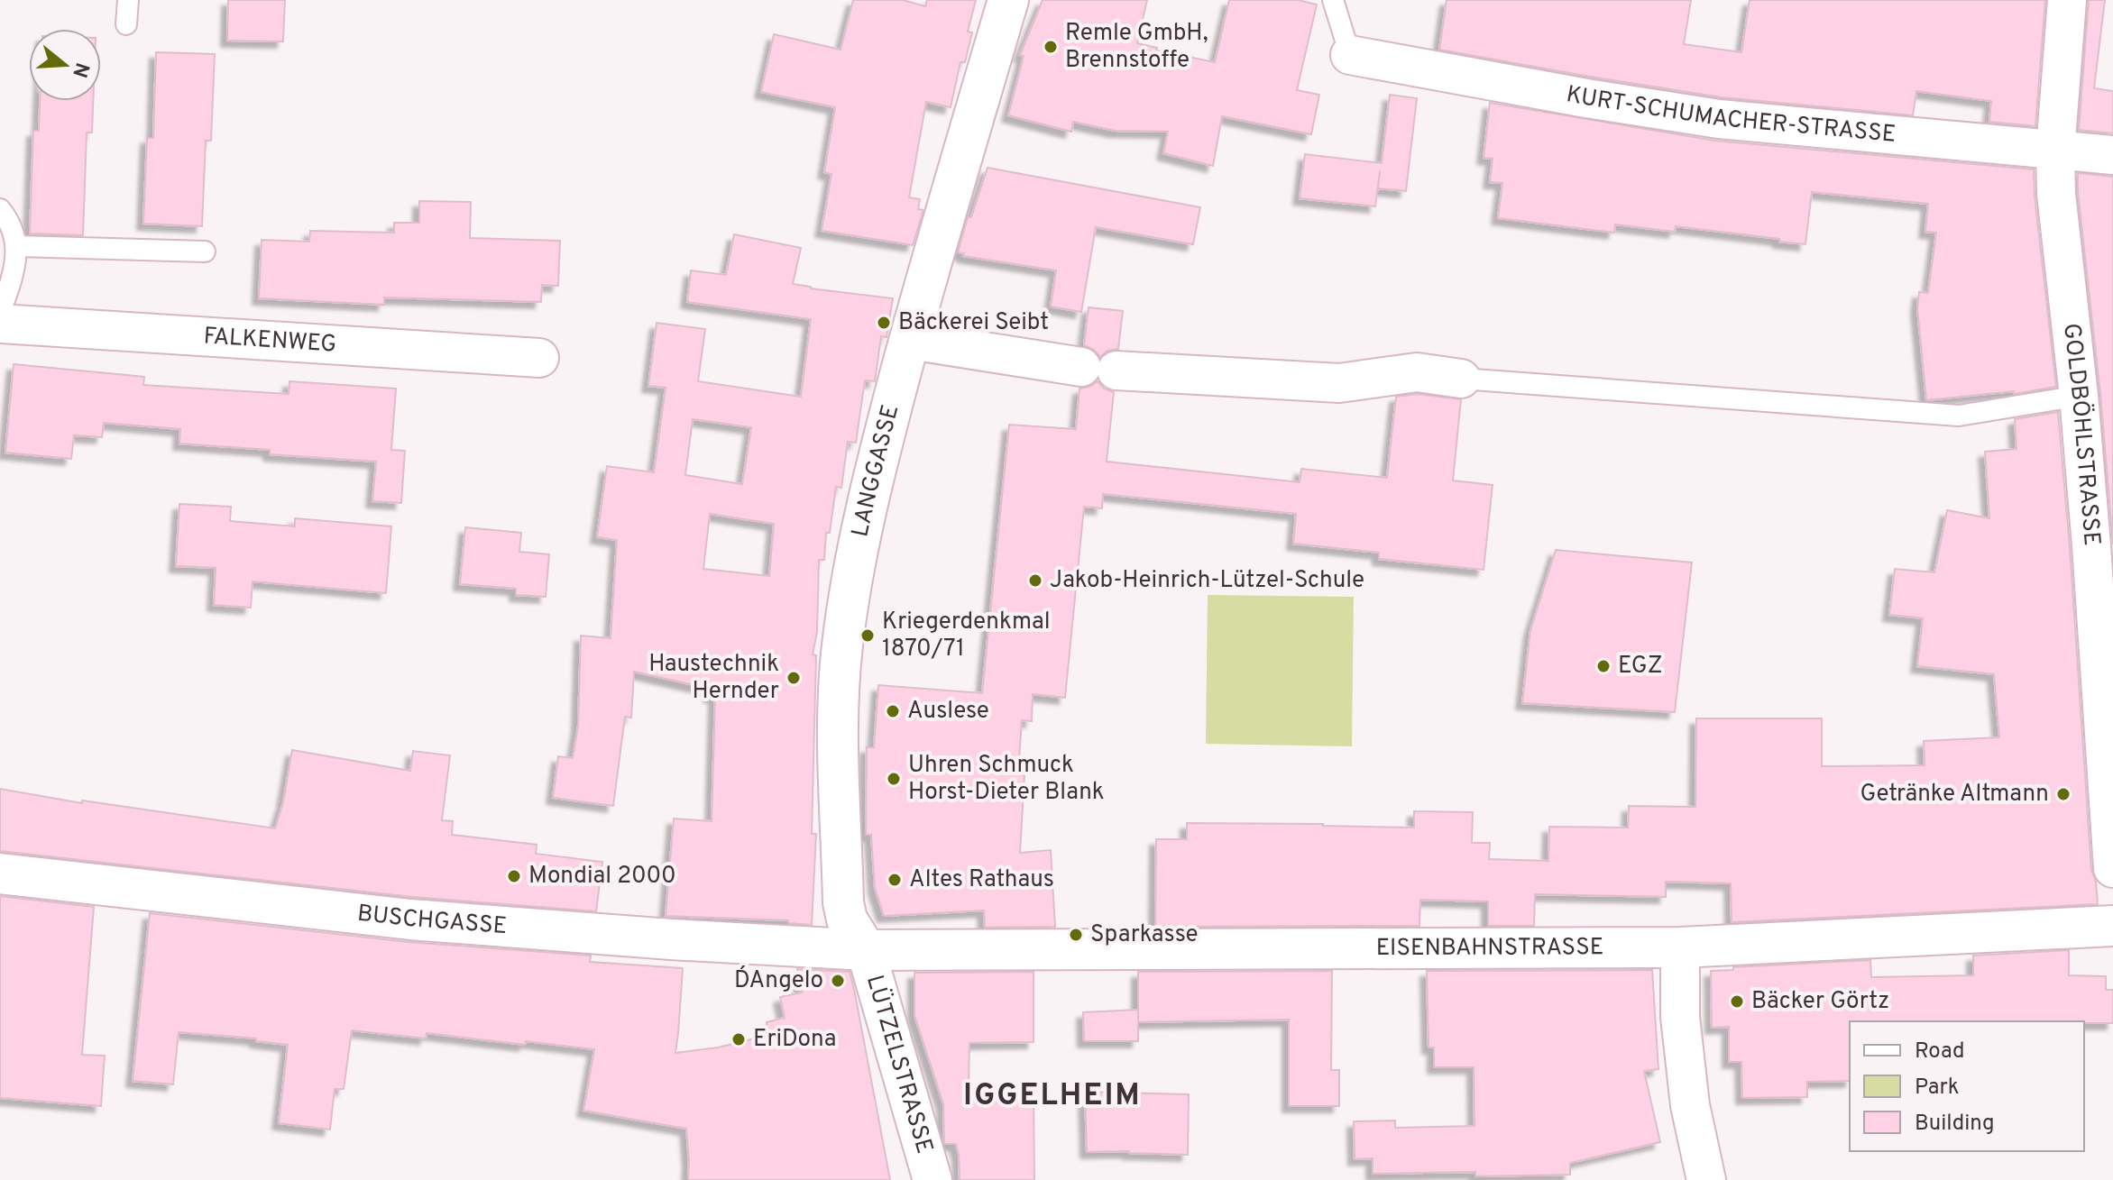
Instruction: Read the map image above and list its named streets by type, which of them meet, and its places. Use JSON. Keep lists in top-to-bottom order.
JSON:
{
  "streets": {
    "main road": ["LANGGASSE", "BUSCHGASSE", "EISENBAHNSTRASSE"],
    "street": [
      "KURT-SCHUMACHER-STRASSE",
      "FALKENWEG",
      "GOLDBÖHLSTRASSE",
      "LÜTZELSTRASSE"
    ]
  },
  "crossings": [
    ["KURT-SCHUMACHER-STRASSE", "GOLDBÖHLSTRASSE"],
    ["LANGGASSE", "BUSCHGASSE"],
    ["LANGGASSE", "EISENBAHNSTRASSE"],
    ["LANGGASSE", "LÜTZELSTRASSE"],
    ["BUSCHGASSE", "EISENBAHNSTRASSE"],
    ["BUSCHGASSE", "LÜTZELSTRASSE"],
    ["EISENBAHNSTRASSE", "LÜTZELSTRASSE"]
  ],
  "districts": ["IGGELHEIM"],
  "places": [
    "Remle GmbH, Brennstoffe",
    "Bäckerei Seibt",
    "Jakob-Heinrich-Lützel-Schule",
    "Kriegerdenkmal 1870/71",
    "EGZ",
    "Haustechnik Hernder",
    "Auslese",
    "Uhren Schmuck Horst-Dieter Blank",
    "Getränke Altmann",
    "Mondial 2000",
    "Altes Rathaus",
    "Sparkasse",
    "D´Angelo",
    "Bäcker Görtz",
    "EriDona"
  ],
  "legend": ["Road", "Park", "Building"],
  "north": "right"
}
